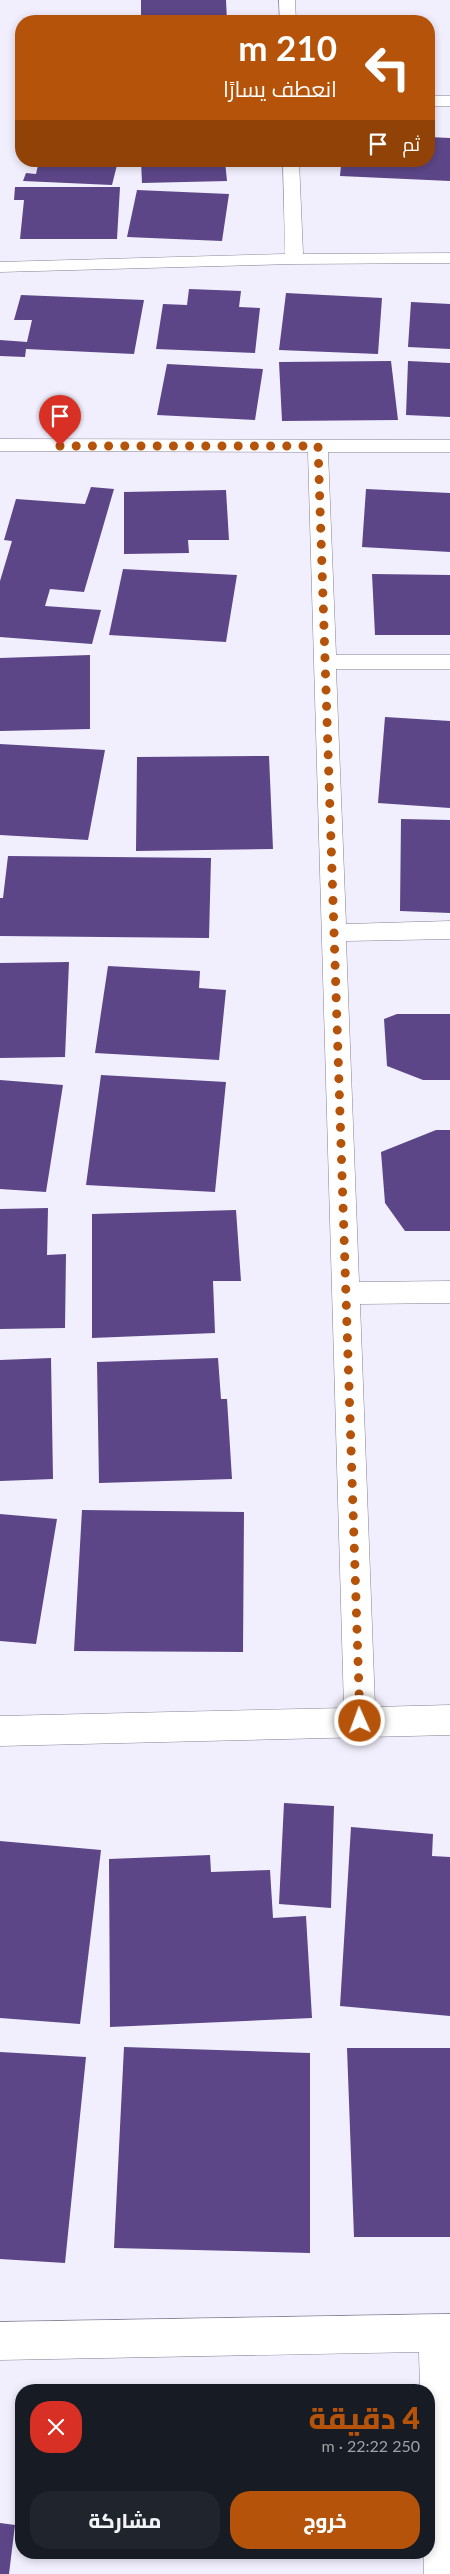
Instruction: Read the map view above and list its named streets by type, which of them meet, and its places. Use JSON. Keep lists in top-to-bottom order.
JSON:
{
  "page": {
    "turn": ["210 m", "انعطف يسارًا"],
    "then": "ثم",
    "heading": ["4 دقيقة", "250 m · 22:22"],
    "buttons": ["خروج", "مشاركة"]
  }
}
